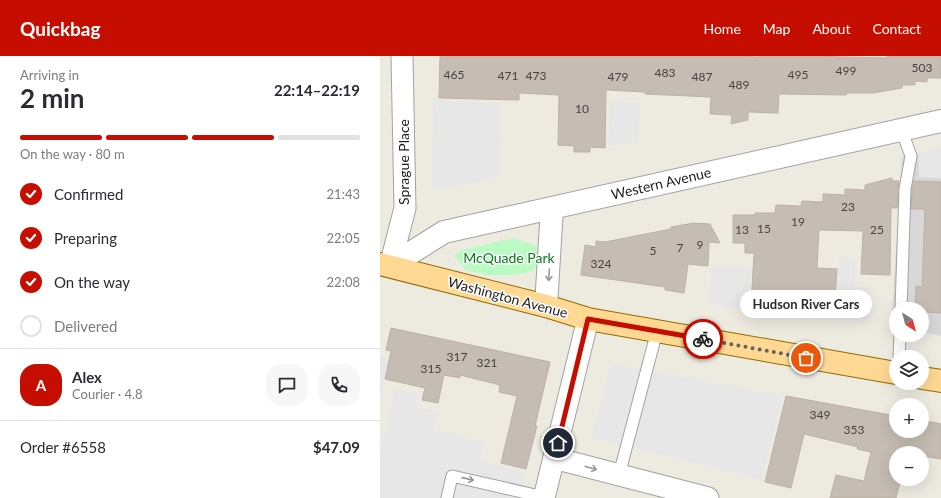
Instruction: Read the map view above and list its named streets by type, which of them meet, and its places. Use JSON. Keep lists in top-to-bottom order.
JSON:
{
  "streets": {
    "main road": ["Washington Avenue"],
    "street": ["Sprague Place", "Western Avenue"]
  },
  "crossings": [
    ["Sprague Place", "Western Avenue"],
    ["Sprague Place", "Washington Avenue"],
    ["Western Avenue", "Washington Avenue"]
  ],
  "parks": ["McQuade Park"],
  "places": ["Hudson River Cars"],
  "house_numbers": [
    "503",
    "499",
    "483",
    "465",
    "495",
    "471",
    "473",
    "479",
    "487",
    "489",
    "10",
    "23",
    "19",
    "15",
    "13",
    "25",
    "9",
    "7",
    "5",
    "324",
    "317",
    "321",
    "315",
    "349",
    "353"
  ],
  "north": "bottom right",
  "page": {
    "header": "Quickbag",
    "nav": [
      "Home",
      "Map",
      "About",
      "Contact"
    ],
    "heading": ["2 min", "Arriving in", "22:14–22:19"],
    "panel": [
      "Alex",
      "Courier · 4.8",
      "Order #6558",
      "$47.09"
    ],
    "bar": "On the way · 80 m",
    "list": [
      ["Confirmed", "21:43"],
      ["Preparing", "22:05"],
      ["On the way", "22:08"],
      "Delivered"
    ],
    "bubble": "Hudson River Cars",
    "map_buttons": ["+", "−"],
    "round": "A"
  }
}
